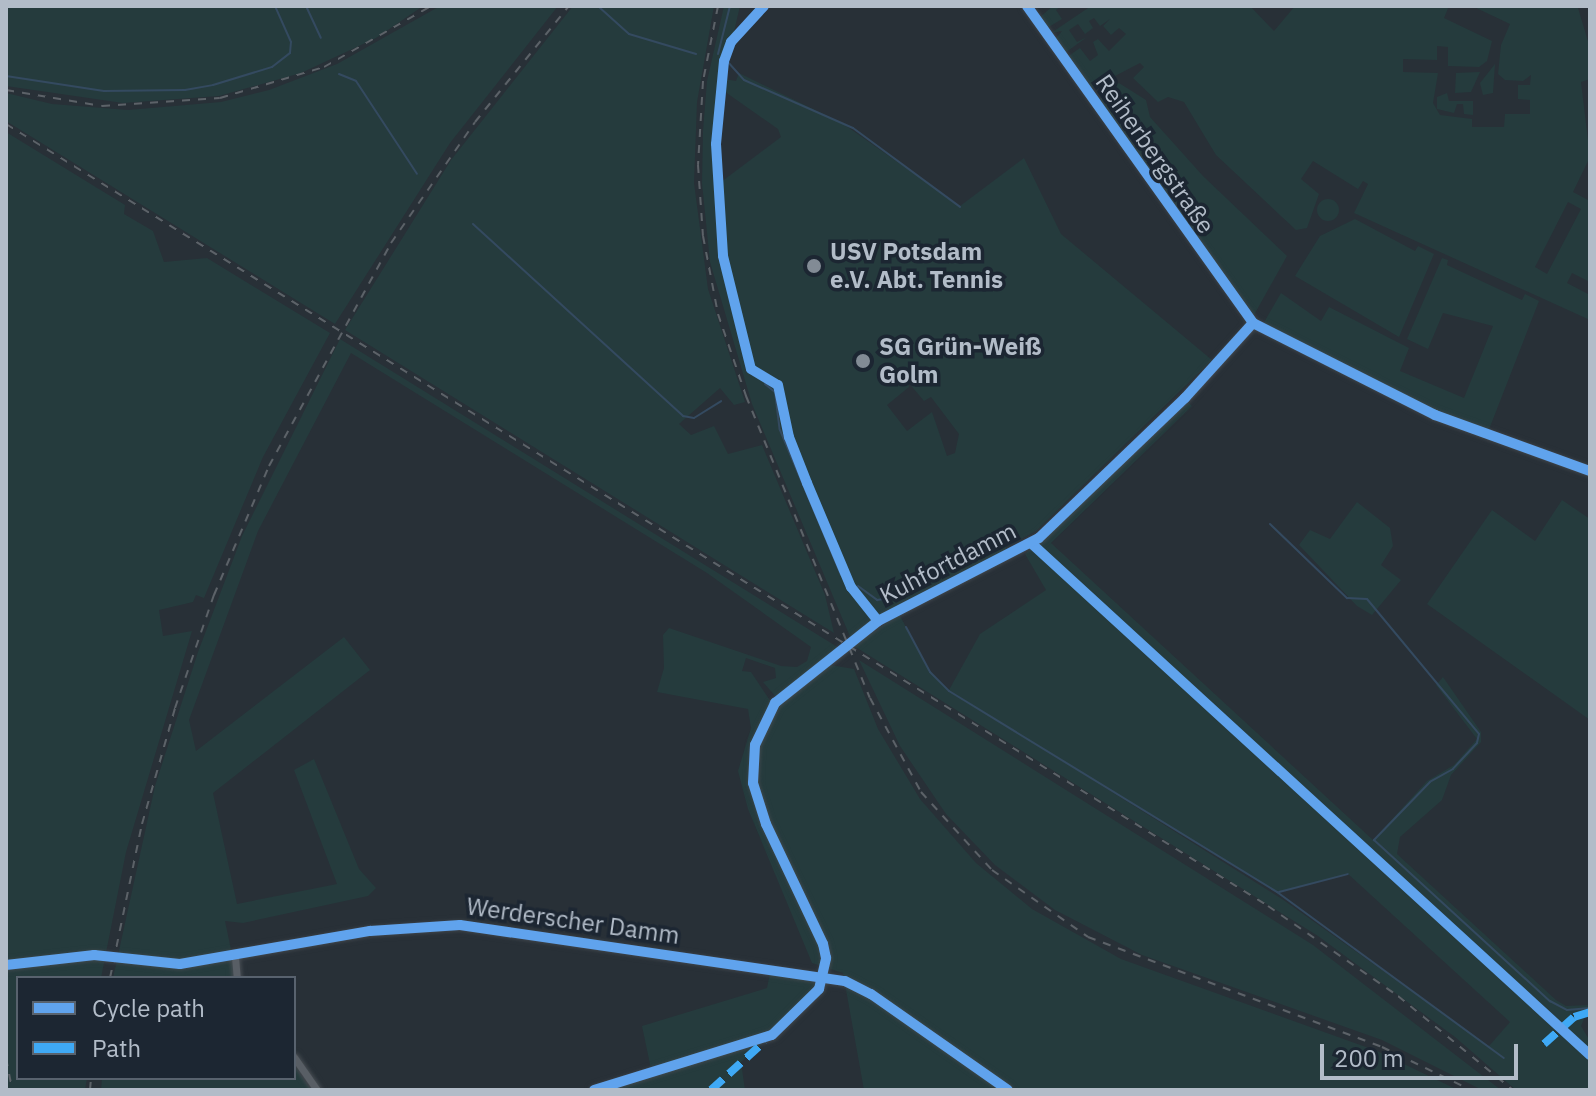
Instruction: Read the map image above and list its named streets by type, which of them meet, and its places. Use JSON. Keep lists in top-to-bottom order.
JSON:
{
  "streets": {
    "street": ["Reiherbergstraße", "Kuhfortdamm", "Werderscher Damm"]
  },
  "crossings": [
    ["Reiherbergstraße", "Kuhfortdamm"],
    ["Kuhfortdamm", "Werderscher Damm"]
  ],
  "places": ["USV Potsdam e.V. Abt. Tennis", "SG Grün-Weiß Golm"],
  "legend": ["Cycle path", "Path"],
  "scale_bar": "200 m"
}
